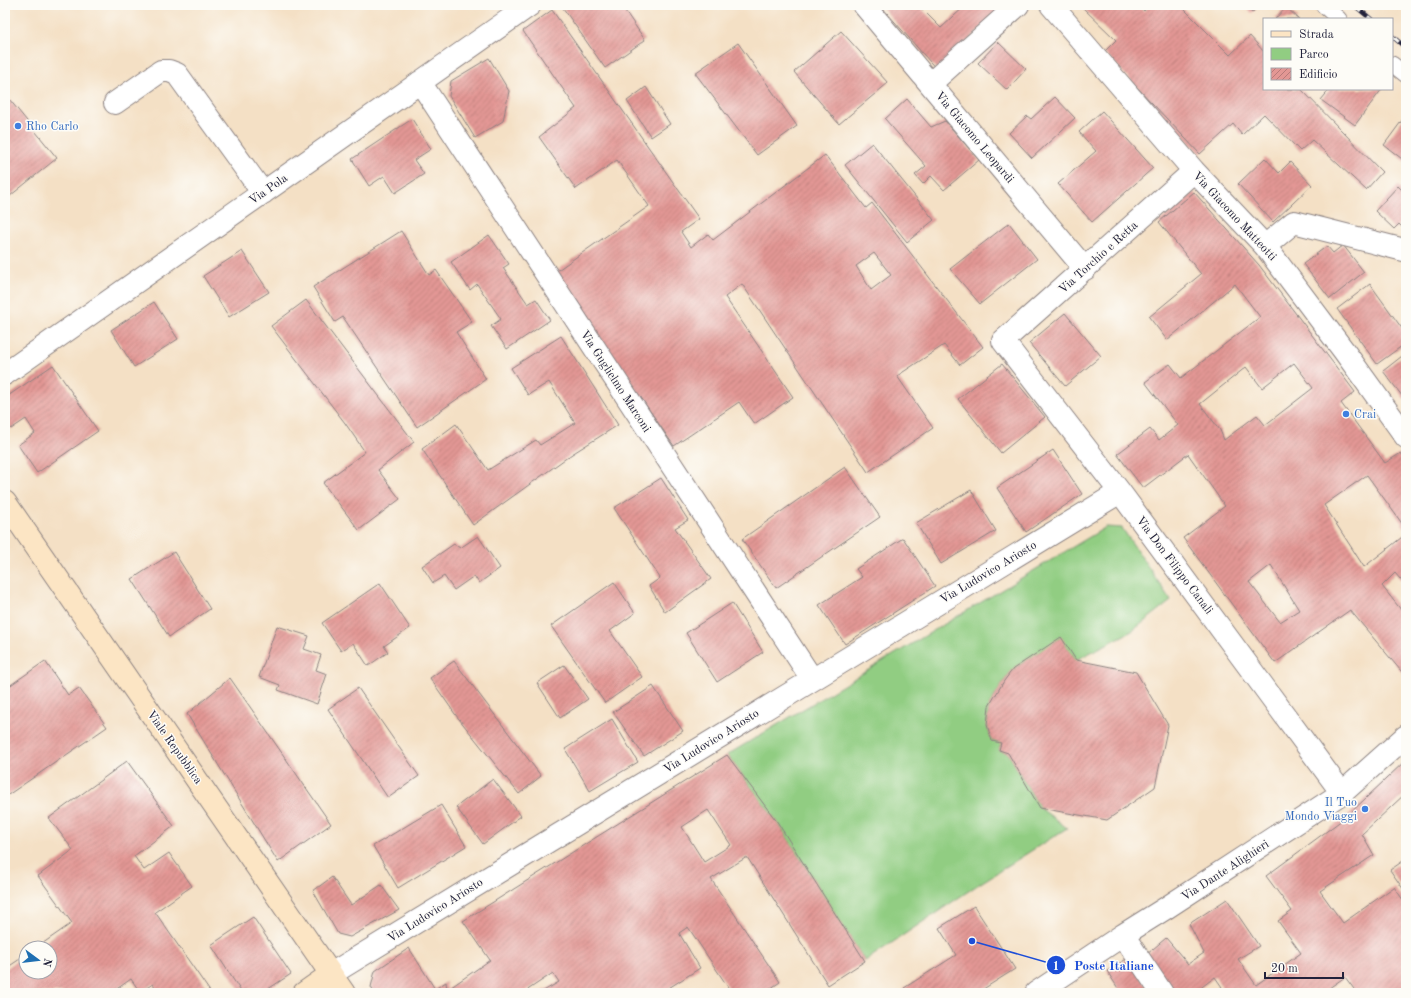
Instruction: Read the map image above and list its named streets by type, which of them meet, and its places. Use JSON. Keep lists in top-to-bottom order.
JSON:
{
  "streets": {
    "street": [
      "Via Giacomo Leopardi",
      "Via Pola",
      "Via Giacomo Matteotti",
      "Via Torchio e Retta",
      "Via Guglielmo Marconi",
      "Via Don Filippo Canali",
      "Via Ludovico Ariosto",
      "Viale Repubblica",
      "Via Dante Alighieri"
    ]
  },
  "crossings": [
    ["Via Giacomo Leopardi", "Via Torchio e Retta"],
    ["Via Pola", "Via Guglielmo Marconi"],
    ["Via Giacomo Matteotti", "Via Torchio e Retta"],
    ["Via Torchio e Retta", "Via Don Filippo Canali"],
    ["Via Guglielmo Marconi", "Via Ludovico Ariosto"],
    ["Via Don Filippo Canali", "Via Ludovico Ariosto"],
    ["Via Don Filippo Canali", "Via Dante Alighieri"],
    ["Via Ludovico Ariosto", "Viale Repubblica"]
  ],
  "places": [
    "Rho Carlo",
    "Crai",
    "Il Tuo Mondo Viaggi",
    "Poste Italiane"
  ],
  "legend": ["Strada", "Parco", "Edificio"],
  "scale_bar": "20 m",
  "north": "right"
}
